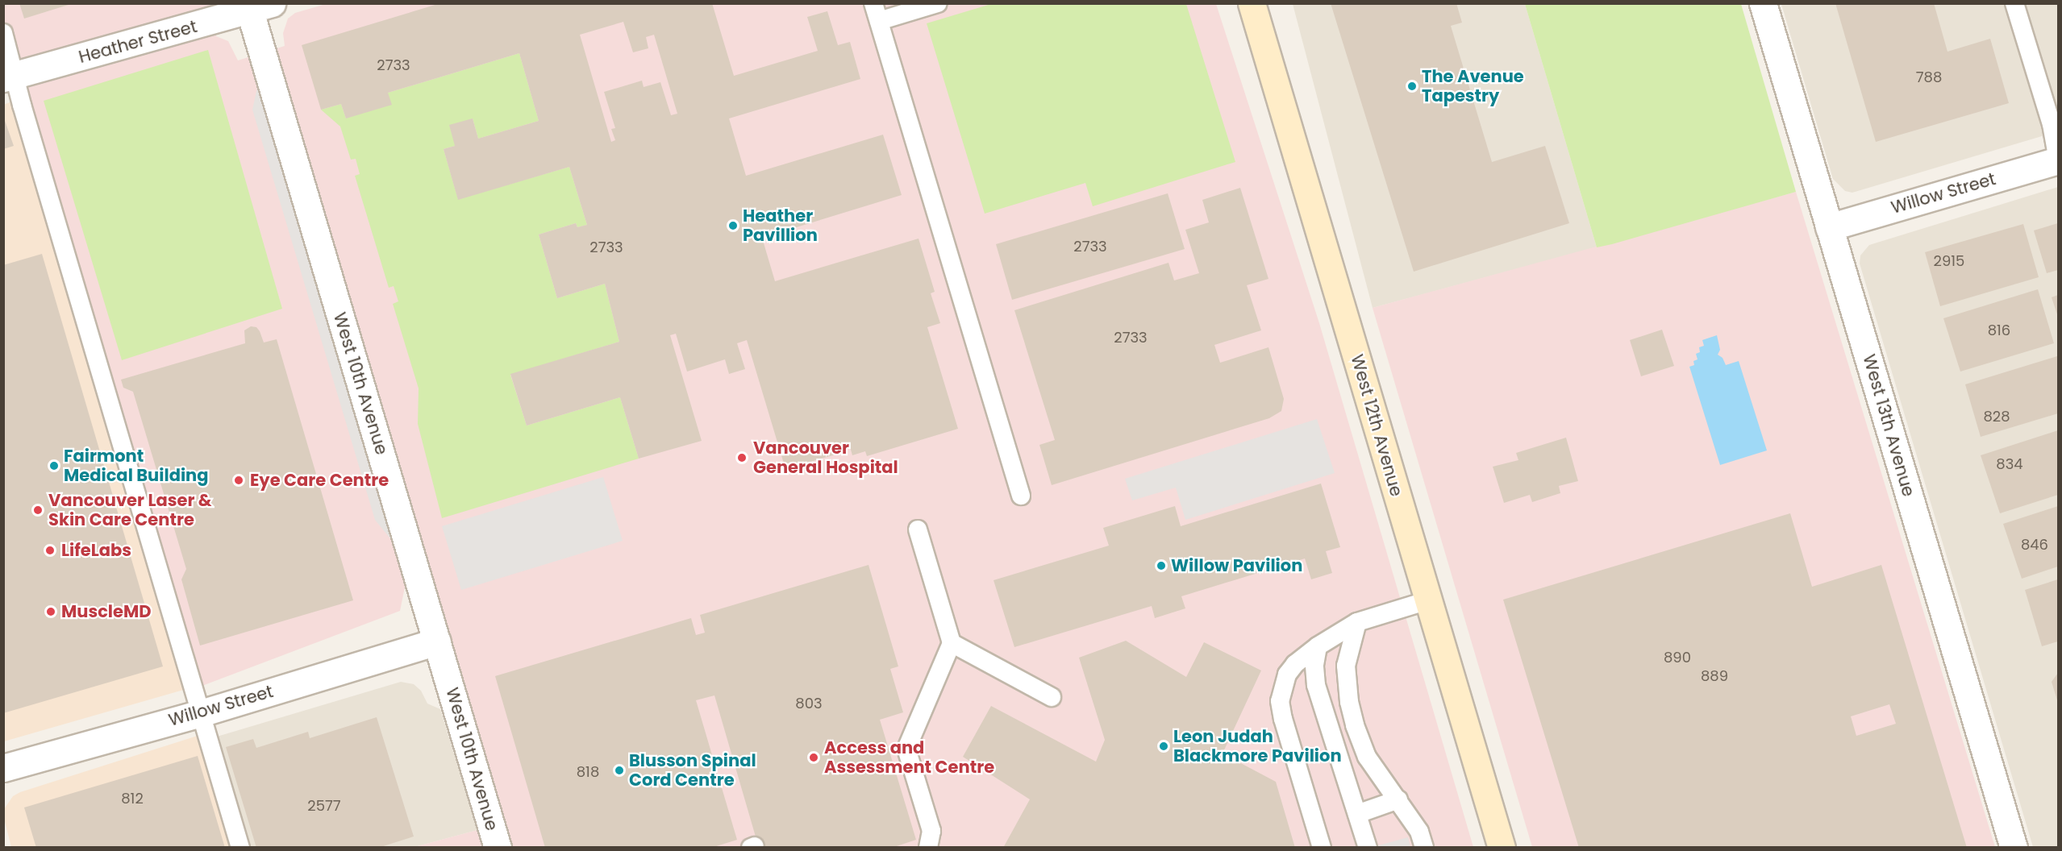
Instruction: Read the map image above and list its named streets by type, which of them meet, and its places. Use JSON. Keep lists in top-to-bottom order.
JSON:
{
  "streets": {
    "street": [
      "Heather Street",
      "Willow Street",
      "West 10th Avenue",
      "West 12th Avenue",
      "West 13th Avenue"
    ]
  },
  "crossings": [
    ["Heather Street", "West 10th Avenue"],
    ["Willow Street", "West 10th Avenue"],
    ["Willow Street", "West 13th Avenue"]
  ],
  "places": [
    "The Avenue Tapestry",
    "Heather Pavillion",
    "Vancouver General Hospital",
    "Fairmont Medical Building",
    "Eye Care Centre",
    "Vancouver Laser & Skin Care Centre",
    "LifeLabs",
    "Willow Pavilion",
    "MuscleMD",
    "Leon Judah Blackmore Pavilion",
    "Access and Assessment Centre",
    "Blusson Spinal Cord Centre"
  ],
  "house_numbers": [
    "2733",
    "788",
    "2733",
    "2733",
    "2915",
    "816",
    "2733",
    "828",
    "834",
    "846",
    "890",
    "889",
    "803",
    "818",
    "812",
    "2577"
  ]
}
